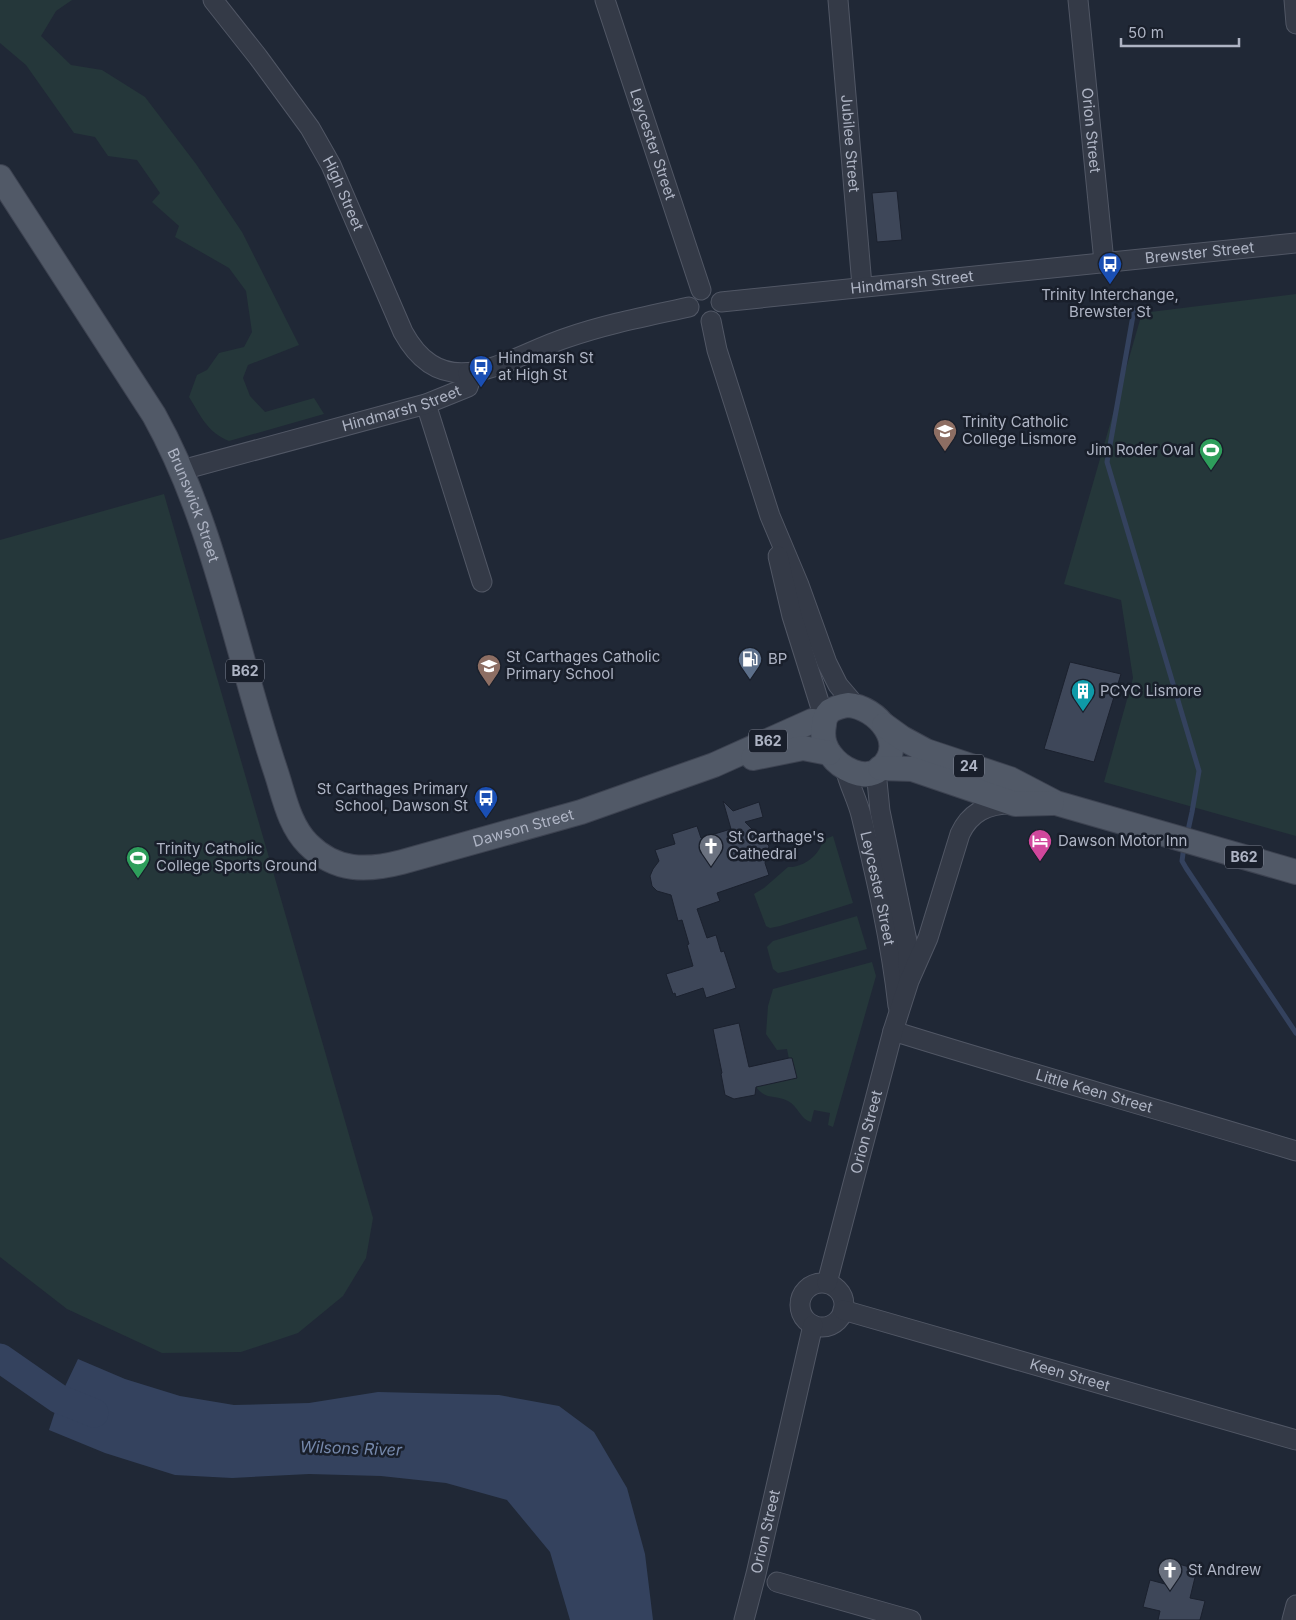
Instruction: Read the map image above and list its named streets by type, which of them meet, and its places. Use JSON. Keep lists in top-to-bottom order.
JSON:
{
  "streets": {
    "main road": [
      "Brunswick Street",
      "B62",
      "24",
      "Dawson Street"
    ],
    "street": [
      "Orion Street",
      "Jubilee Street",
      "Leycester Street",
      "High Street",
      "Brewster Street",
      "Hindmarsh Street",
      "Little Keen Street",
      "Keen Street"
    ]
  },
  "crossings": [
    ["Orion Street", "Leycester Street"],
    ["Orion Street", "Brewster Street"],
    ["Orion Street", "Hindmarsh Street"],
    ["Orion Street", "B62"],
    ["Orion Street", "24"],
    ["Orion Street", "Dawson Street"],
    ["Orion Street", "Little Keen Street"],
    ["Orion Street", "Keen Street"],
    ["Jubilee Street", "Hindmarsh Street"],
    ["Leycester Street", "Hindmarsh Street"],
    ["Leycester Street", "B62"],
    ["Leycester Street", "24"],
    ["Leycester Street", "Dawson Street"],
    ["High Street", "Hindmarsh Street"],
    ["Brewster Street", "Hindmarsh Street"],
    ["Hindmarsh Street", "Brunswick Street"],
    ["Brunswick Street", "Dawson Street"],
    ["B62", "24"],
    ["B62", "Dawson Street"],
    ["24", "Dawson Street"]
  ],
  "water": ["Wilsons River"],
  "places": {
    "bus stop": ["Trinity Interchange, Brewster St", "Hindmarsh St at High St", "St Carthages Primary School, Dawson St"],
    "school or university": ["Trinity Catholic College Lismore", "St Carthages Catholic Primary School"],
    "sports": ["Jim Roder Oval", "Trinity Catholic College Sports Ground"],
    "fuel station": ["BP"],
    "building": ["PCYC Lismore"],
    "hotel": ["Dawson Motor Inn"],
    "church": ["St Carthage's Cathedral", "St Andrew"]
  },
  "scale_bar": "50 m"
}
